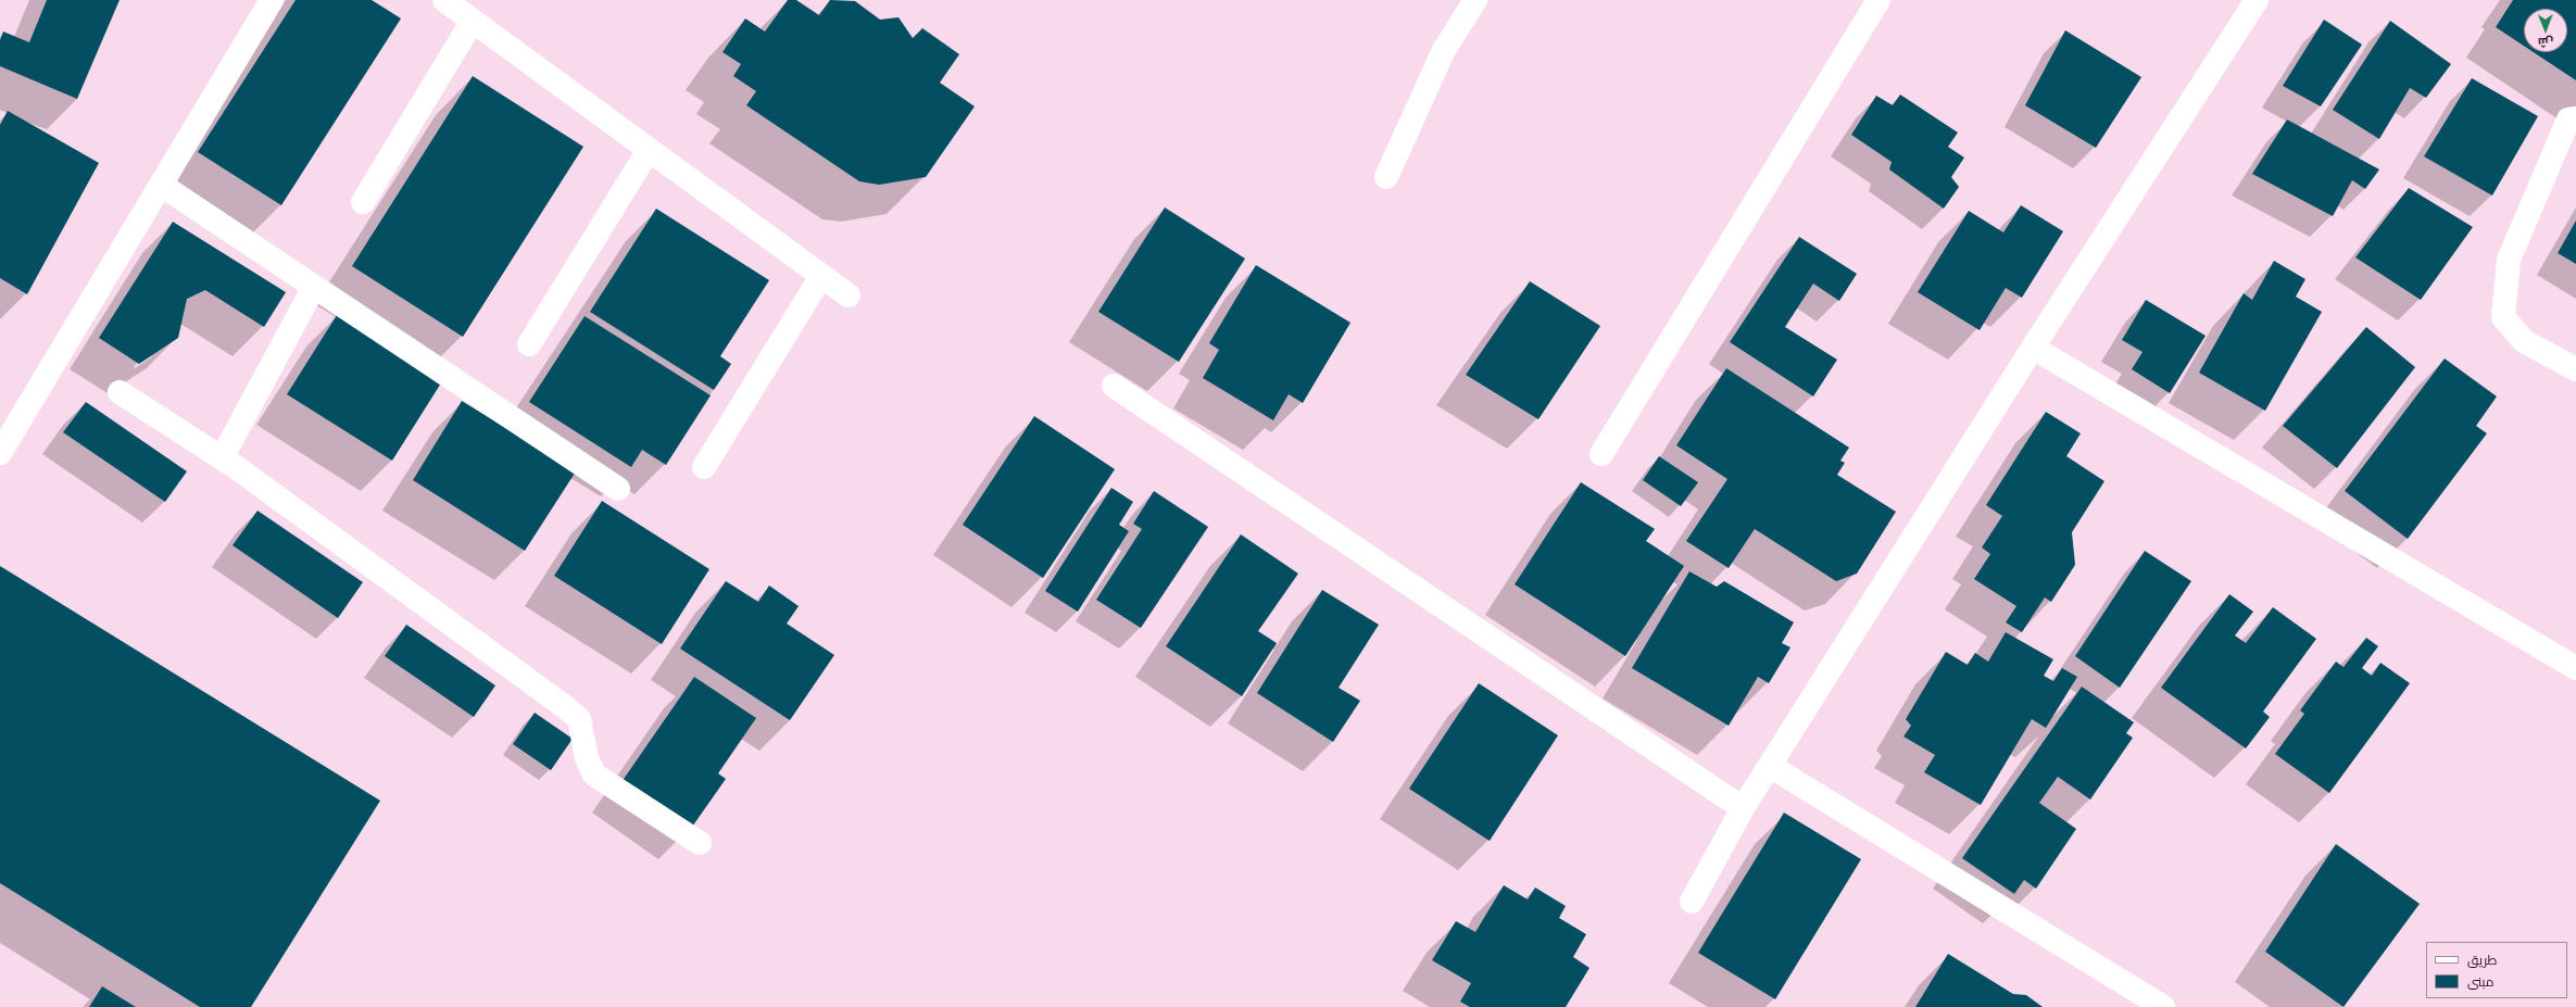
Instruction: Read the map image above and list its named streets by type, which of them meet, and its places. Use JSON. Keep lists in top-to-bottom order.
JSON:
{
  "legend": ["طريق", "مبنى"],
  "north": "bottom"
}
